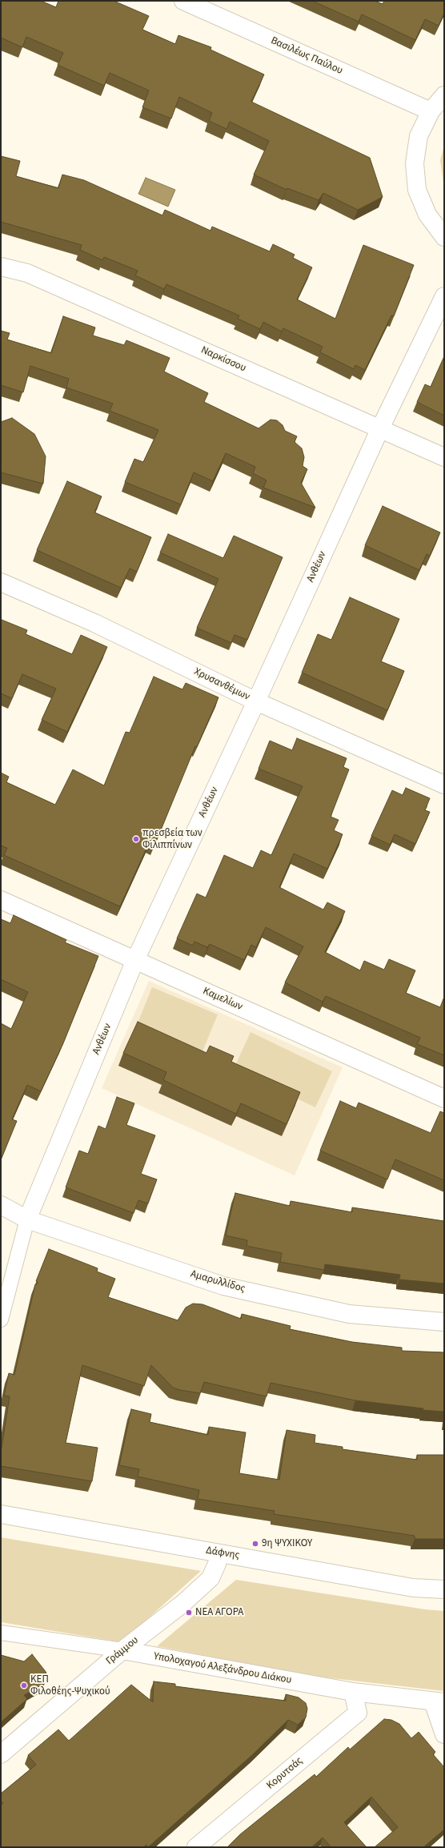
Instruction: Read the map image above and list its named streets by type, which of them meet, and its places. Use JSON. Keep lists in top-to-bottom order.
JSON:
{
  "streets": {
    "street": [
      "Βασιλέως Παύλου",
      "Ναρκίσσου",
      "Ανθέων",
      "Χρυσανθέμων",
      "Καμελίων",
      "Αμαρυλλίδος",
      "Δάφνης",
      "Γράμμου",
      "Υπολοχαγού Αλεξάνδρου Διάκου",
      "Κορυτσάς"
    ]
  },
  "crossings": [
    ["Ναρκίσσου", "Ανθέων"],
    ["Ανθέων", "Χρυσανθέμων"],
    ["Ανθέων", "Καμελίων"],
    ["Ανθέων", "Αμαρυλλίδος"],
    ["Δάφνης", "Γράμμου"],
    ["Γράμμου", "Υπολοχαγού Αλεξάνδρου Διάκου"],
    ["Υπολοχαγού Αλεξάνδρου Διάκου", "Κορυτσάς"]
  ],
  "places": [
    "πρεσβεία των Φιλιππίνων",
    "9η ΨΥΧΙΚΟΥ",
    "ΝΕΑ ΑΓΟΡΑ",
    "ΚΕΠ Φιλοθέης-Ψυχικού"
  ]
}
